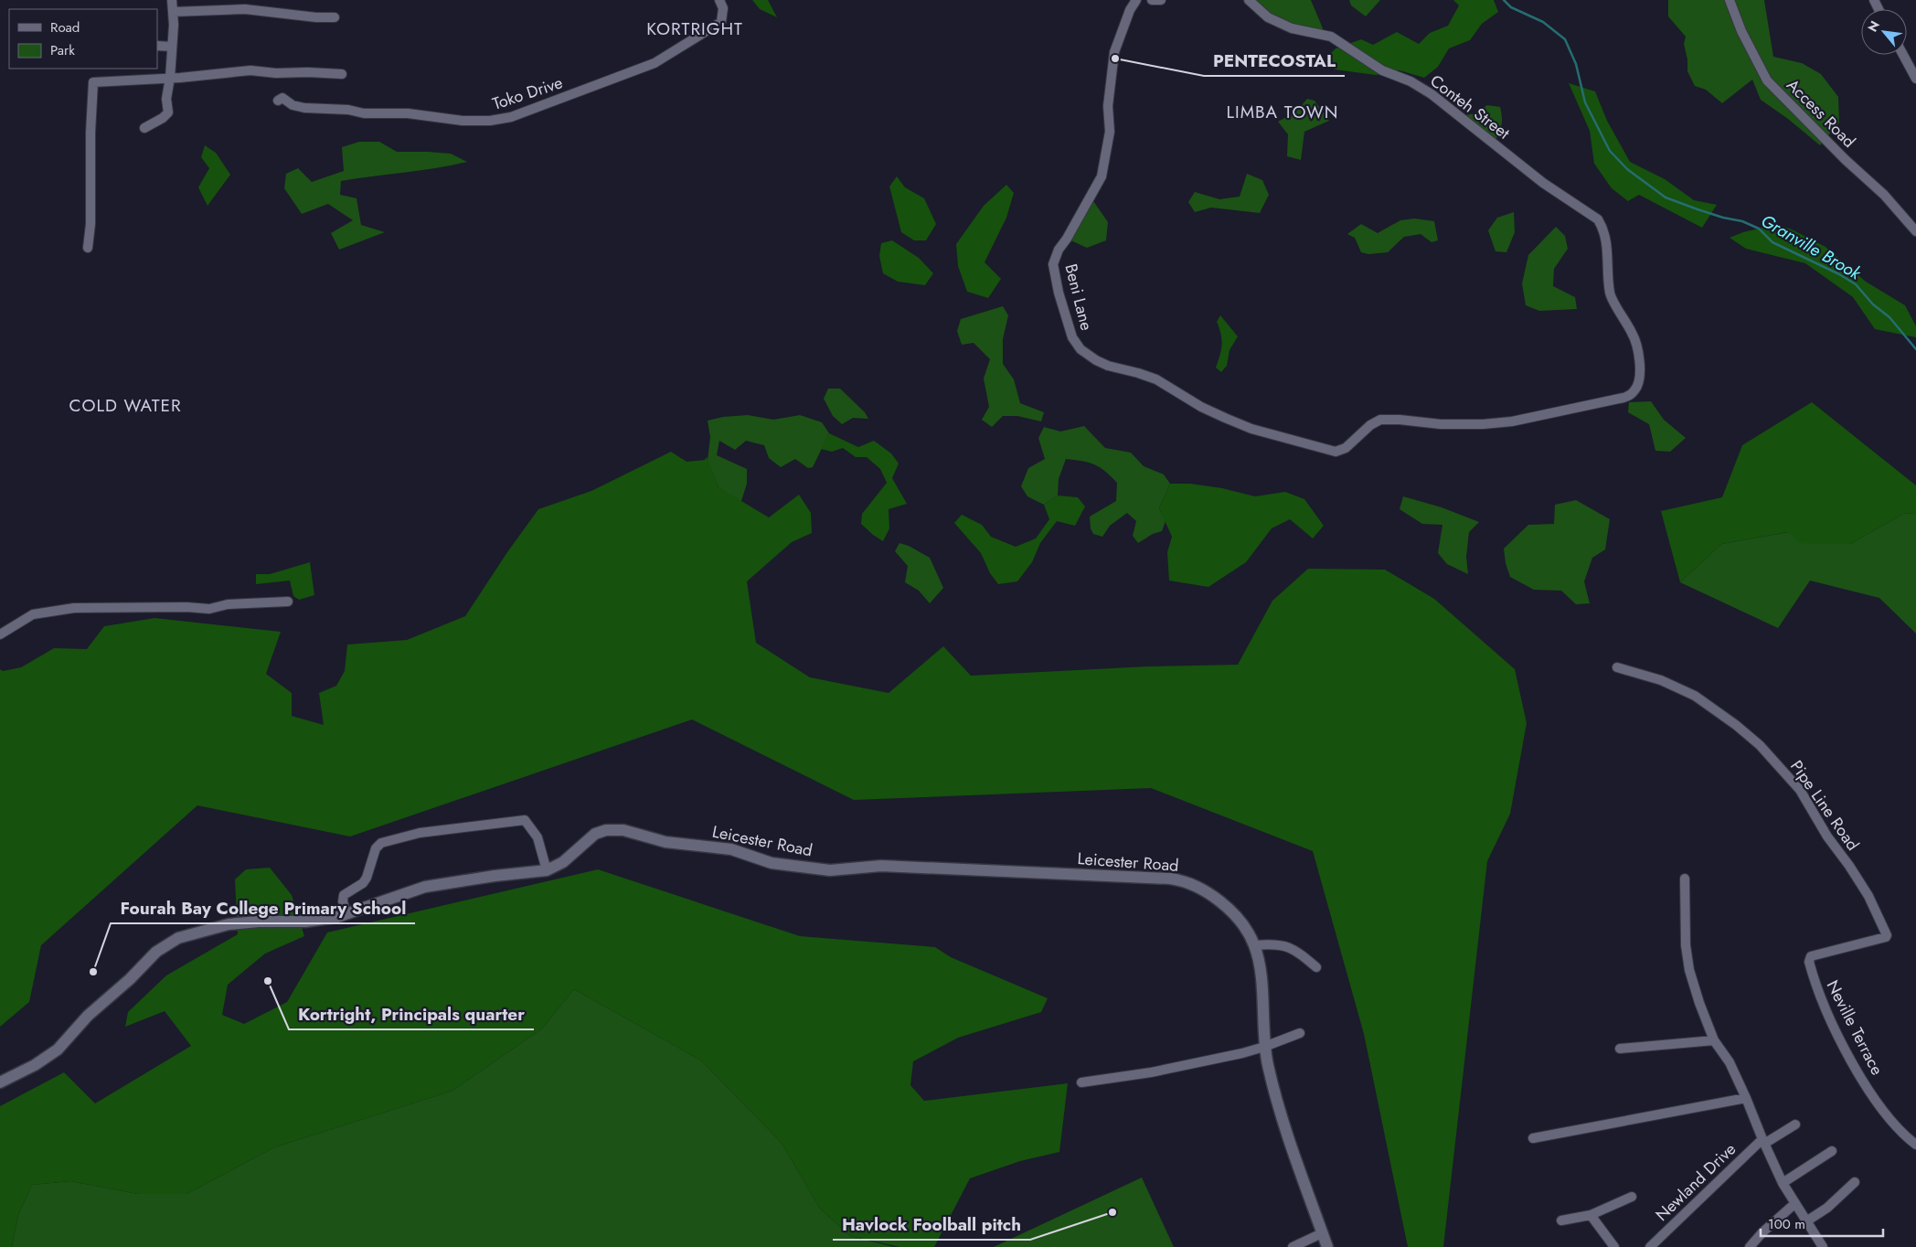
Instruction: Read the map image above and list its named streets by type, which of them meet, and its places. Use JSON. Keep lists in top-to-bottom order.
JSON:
{
  "streets": {
    "street": [
      "Toko Drive",
      "Conteh Street",
      "Access Road",
      "Beni Lane",
      "Pipe Line Road",
      "Leicester Road",
      "Neville Terrace",
      "Newland Drive"
    ]
  },
  "crossings": [
    ["Conteh Street", "Beni Lane"],
    ["Pipe Line Road", "Neville Terrace"]
  ],
  "districts": ["KORTRIGHT", "LIMBA TOWN", "COLD WATER"],
  "water": ["Granville Brook"],
  "places": [
    "PENTECOSTAL",
    "Fourah Bay College Primary School",
    "Kortright, Principals quarter",
    "Havlock Foolball pitch"
  ],
  "legend": ["Road", "Park"],
  "scale_bar": "100 m",
  "north": "top left"
}
